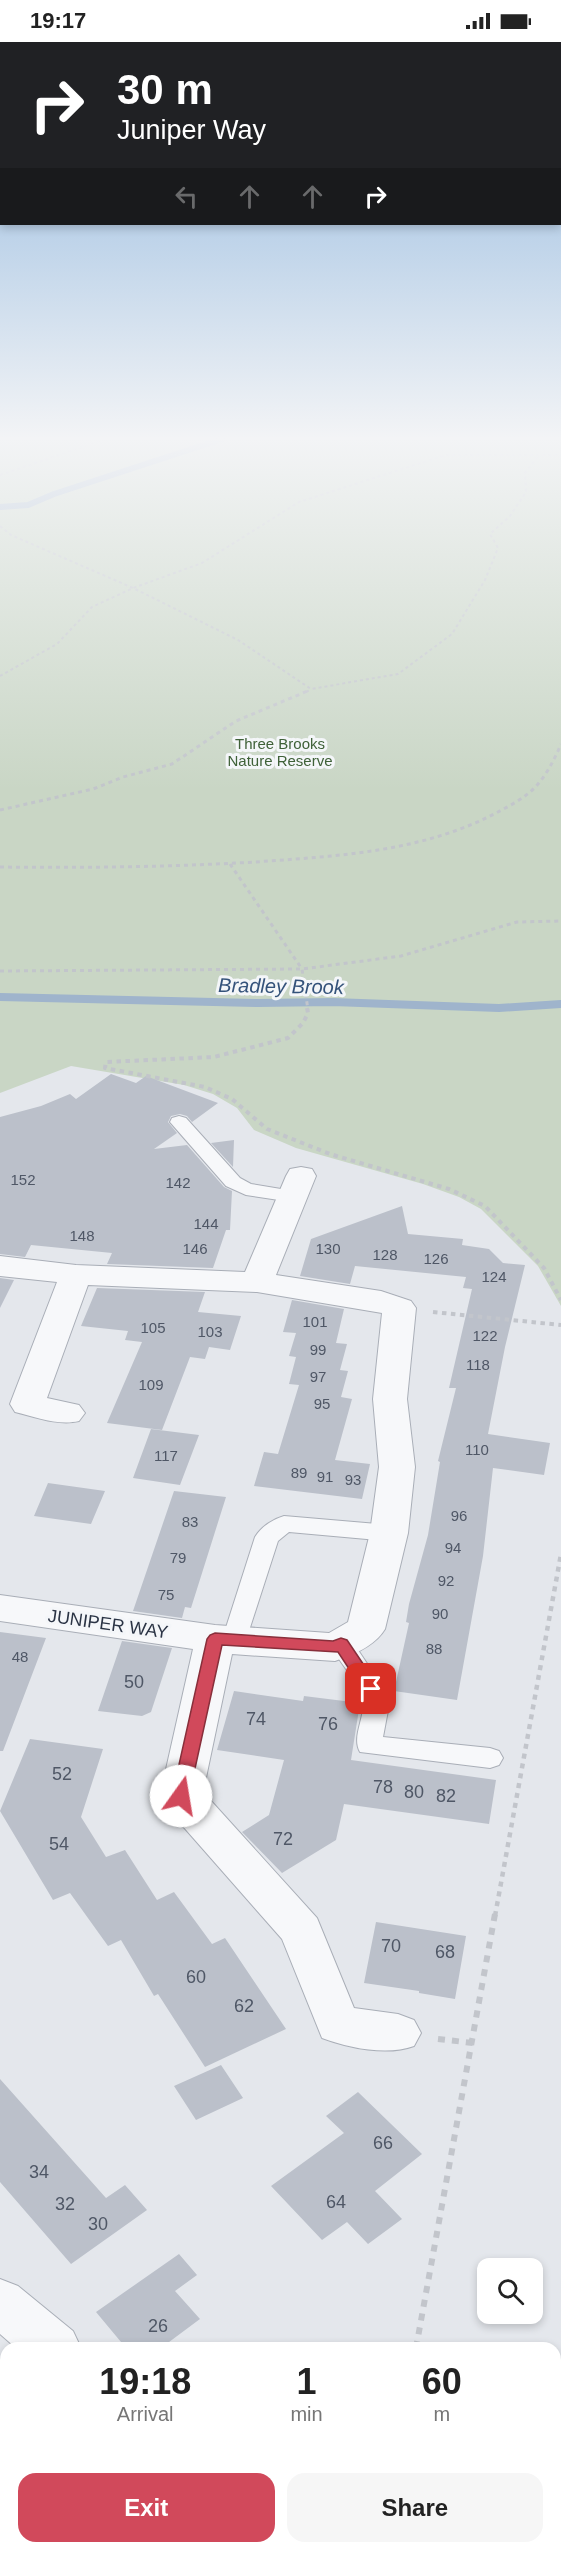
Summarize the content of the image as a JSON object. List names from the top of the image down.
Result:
{
  "streets": {
    "street": ["JUNIPER WAY"]
  },
  "water": ["Bradley Brook"],
  "parks": ["Three Brooks Nature Reserve"],
  "house_numbers": [
    "152",
    "142",
    "144",
    "148",
    "146",
    "130",
    "128",
    "126",
    "124",
    "101",
    "105",
    "103",
    "122",
    "99",
    "118",
    "97",
    "109",
    "95",
    "110",
    "117",
    "89",
    "91",
    "93",
    "96",
    "83",
    "94",
    "79",
    "92",
    "75",
    "90",
    "88",
    "48",
    "50",
    "74",
    "76",
    "52",
    "78",
    "80",
    "82",
    "72",
    "54",
    "70",
    "68",
    "60",
    "62",
    "66",
    "34",
    "64",
    "32",
    "30",
    "26"
  ],
  "page": {
    "status": "19:17",
    "turn": ["30 m", "Juniper Way"],
    "eta": [
      "19:18",
      "Arrival",
      "1",
      "min",
      "60",
      "m"
    ],
    "buttons": ["Exit", "Share"]
  }
}
